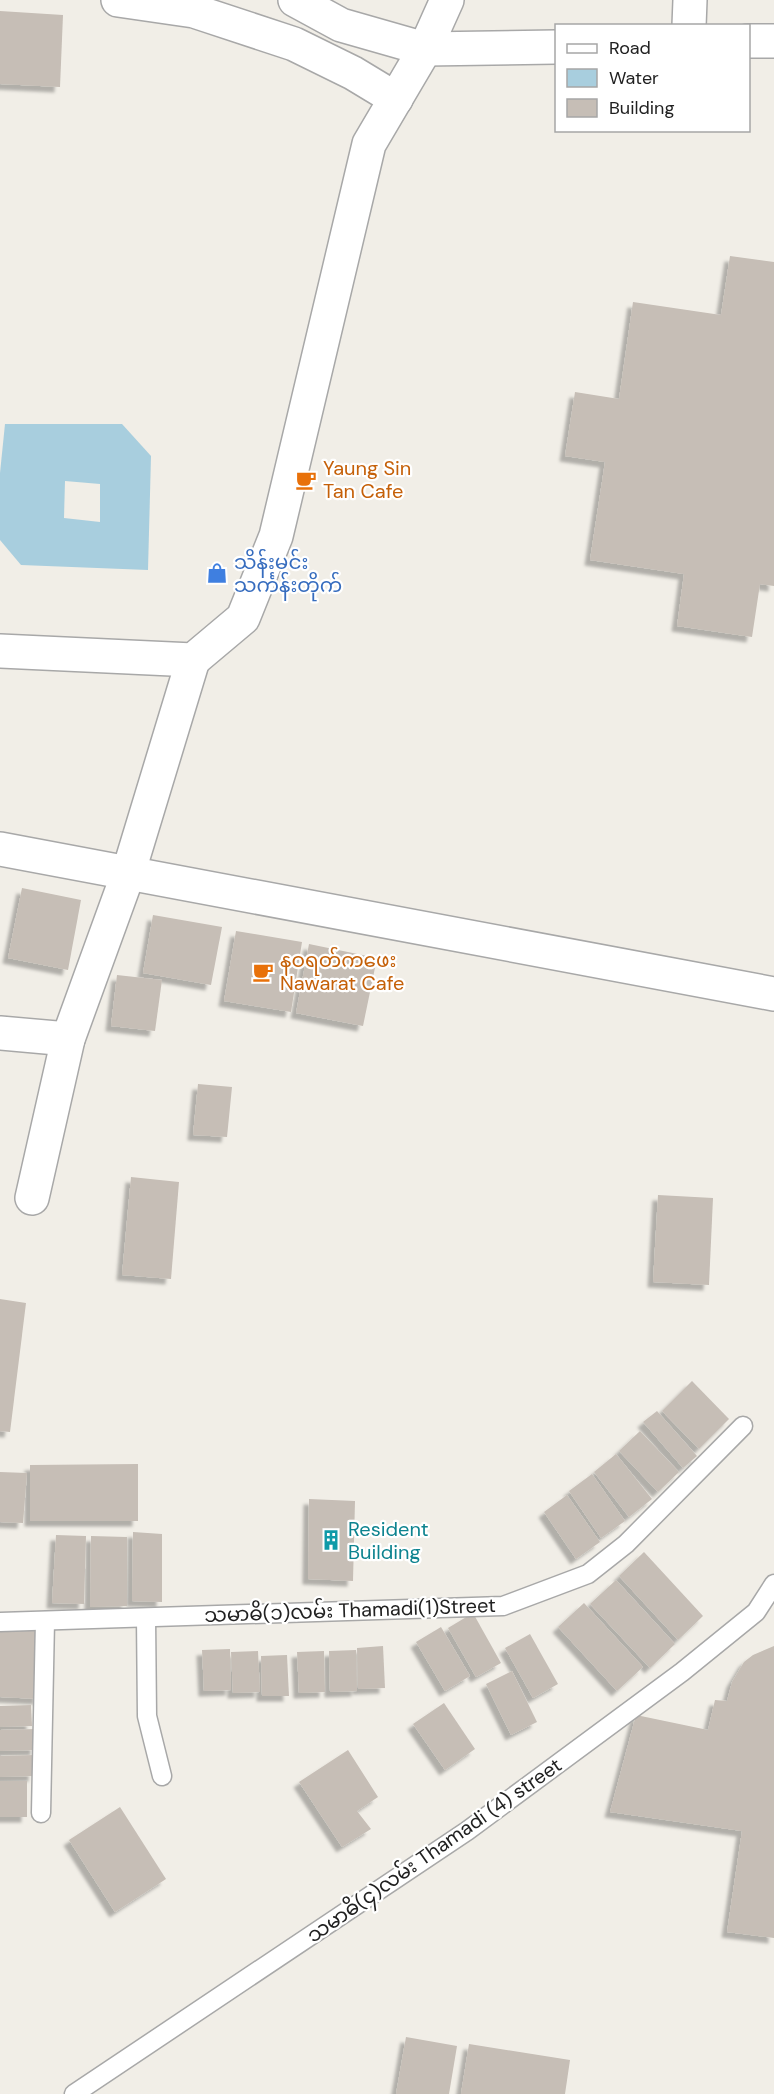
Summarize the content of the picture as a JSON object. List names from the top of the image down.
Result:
{
  "streets": {
    "lane": ["သမာဓိ(၁)လမ်း Thamadi(1)Street", "သမာဓိ(၄)လမ်း Thamadi (4) street"]
  },
  "places": {
    "cafe": ["Yaung Sin Tan Cafe", "နဝရတ်ကဖေး Nawarat Cafe"],
    "shop": ["သိန်းမင်း သင်္ကန်းတိုက်"],
    "building": ["Resident Building"]
  },
  "legend": ["Road", "Water", "Building"]
}
